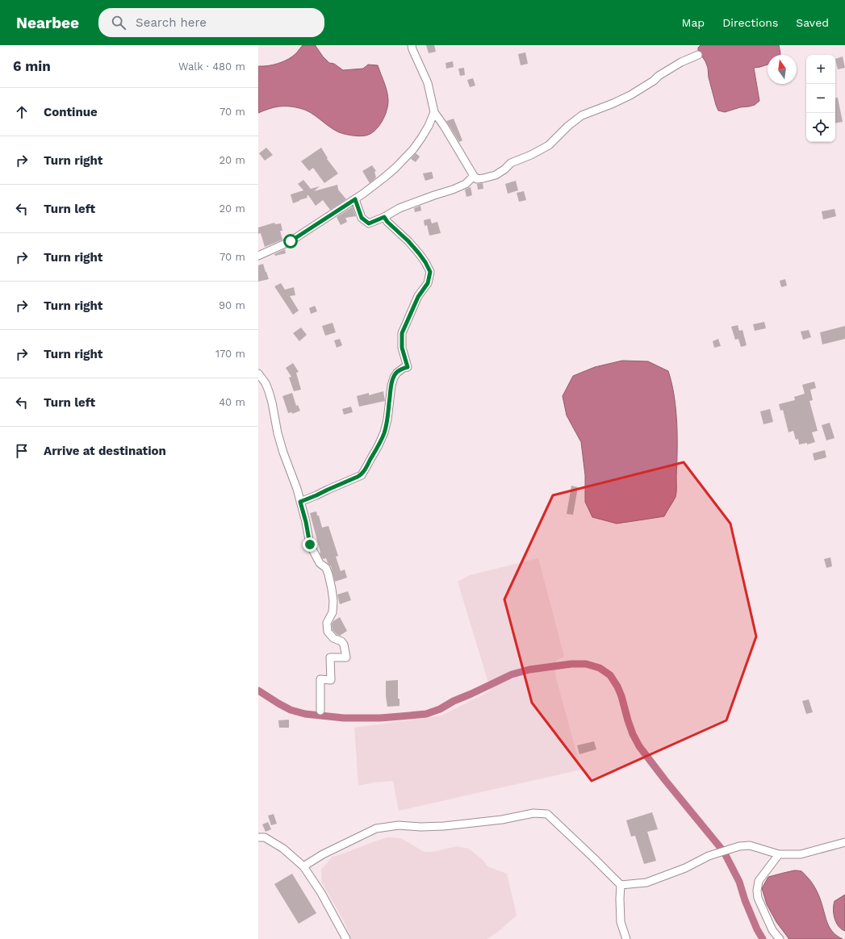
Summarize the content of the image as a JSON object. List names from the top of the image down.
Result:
{
  "north": "top",
  "page": {
    "header": "Nearbee",
    "search": "Search here",
    "nav": ["Map", "Directions", "Saved"],
    "heading": ["6 min", "Walk · 480 m"],
    "map_buttons": ["+", "−"],
    "list": [
      ["Continue", "70 m"],
      ["Turn right", "20 m"],
      ["Turn left", "20 m"],
      ["Turn right", "70 m"],
      ["Turn right", "90 m"],
      ["Turn right", "170 m"],
      ["Turn left", "40 m"],
      "Arrive at destination"
    ]
  }
}
